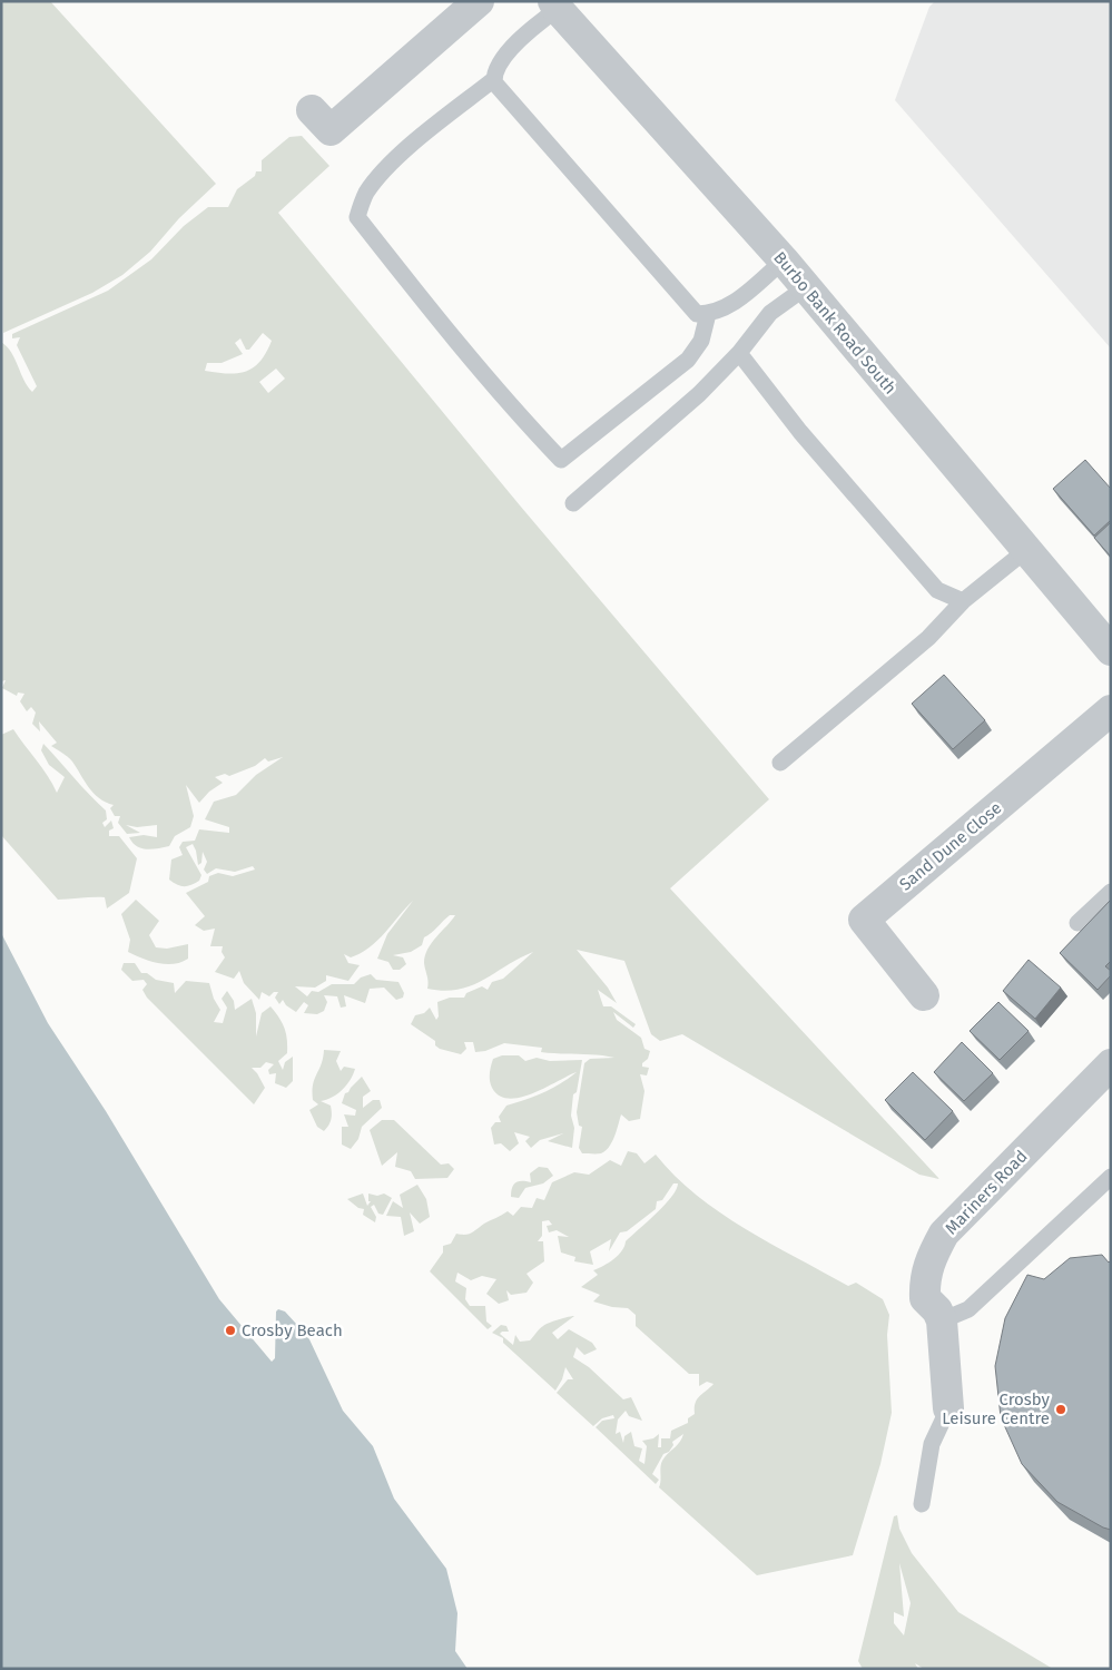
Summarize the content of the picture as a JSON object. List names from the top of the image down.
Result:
{
  "streets": {
    "street": ["Burbo Bank Road South", "Sand Dune Close", "Mariners Road"]
  },
  "places": ["Crosby Beach", "Crosby Leisure Centre"]
}
